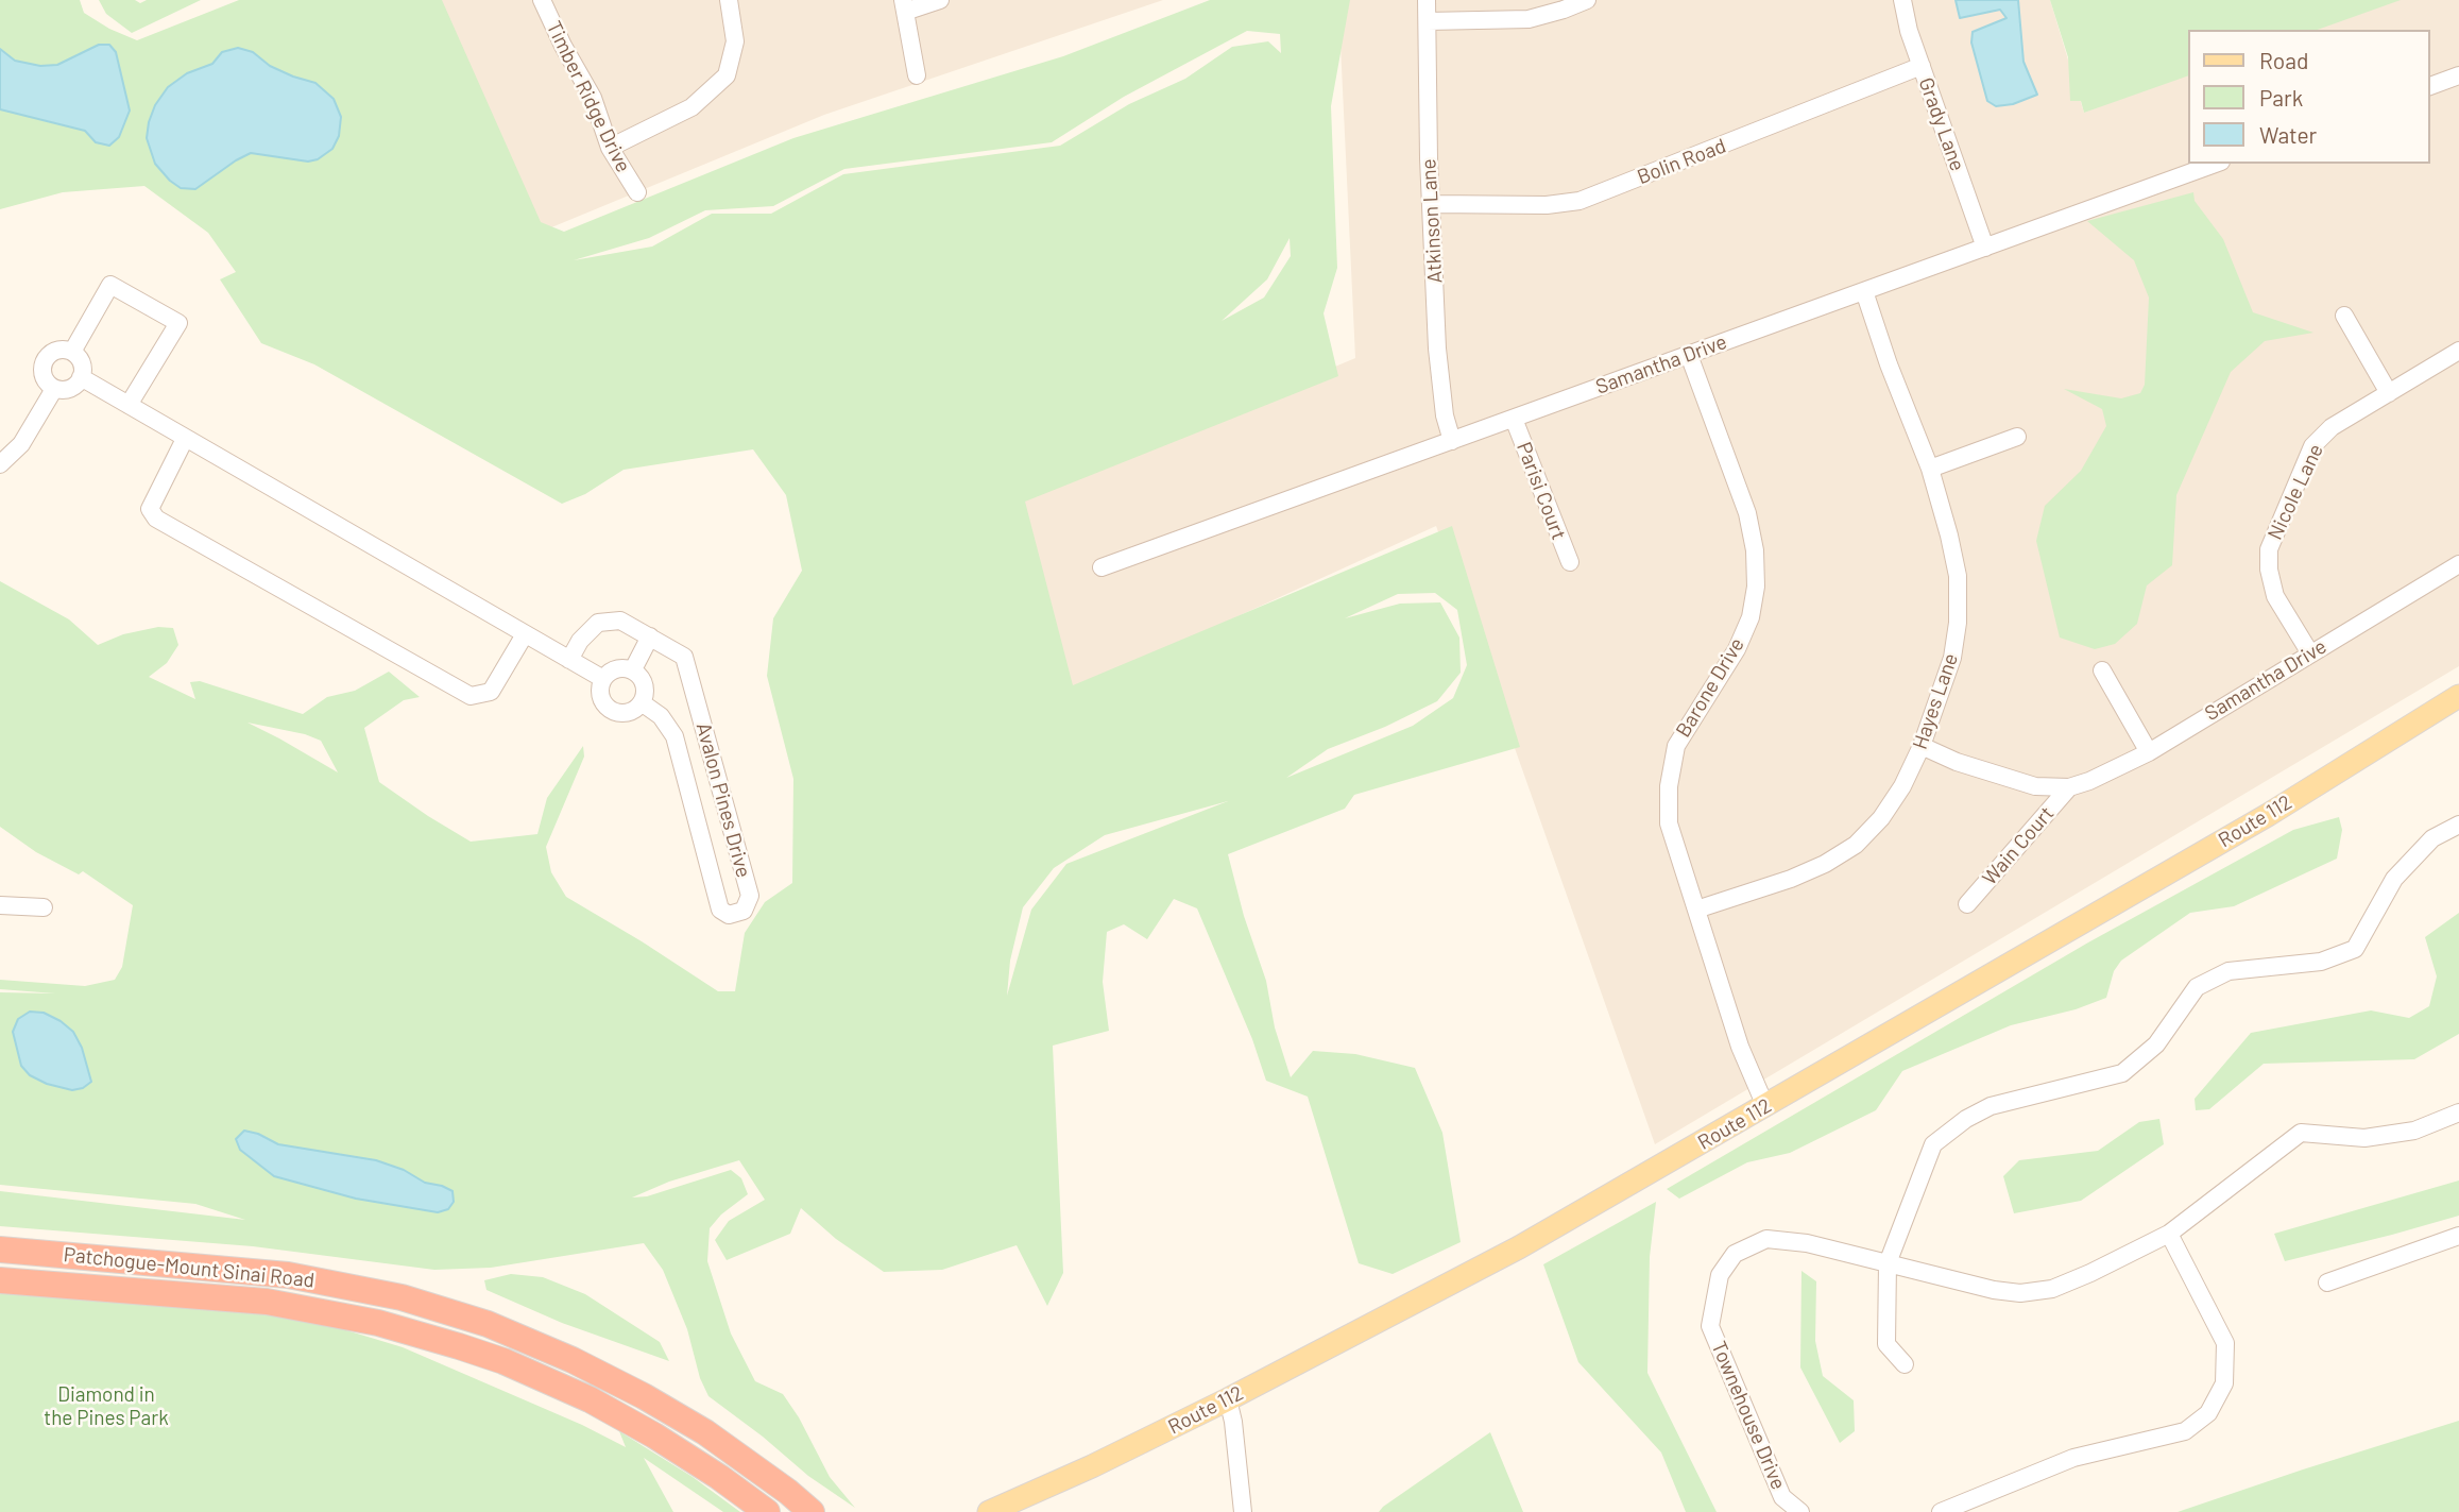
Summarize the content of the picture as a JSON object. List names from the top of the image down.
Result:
{
  "streets": {
    "highway": ["Patchogue-Mount Sinai Road"],
    "main road": ["Route 112"],
    "street": [
      "Timber Ridge Drive",
      "Grady Lane",
      "Bolin Road",
      "Atkinson Lane",
      "Samantha Drive",
      "Parisi Court",
      "Nicole Lane",
      "Barone Drive",
      "Hayes Lane",
      "Avalon Pines Drive",
      "Wain Court",
      "Townehouse Drive"
    ]
  },
  "crossings": [
    ["Grady Lane", "Bolin Road"],
    ["Grady Lane", "Samantha Drive"],
    ["Bolin Road", "Atkinson Lane"],
    ["Atkinson Lane", "Samantha Drive"],
    ["Samantha Drive", "Parisi Court"],
    ["Samantha Drive", "Nicole Lane"],
    ["Samantha Drive", "Barone Drive"],
    ["Samantha Drive", "Hayes Lane"],
    ["Samantha Drive", "Wain Court"],
    ["Barone Drive", "Hayes Lane"],
    ["Barone Drive", "Route 112"]
  ],
  "parks": ["Diamond in the Pines Park"],
  "legend": ["Road", "Park", "Water"]
}
